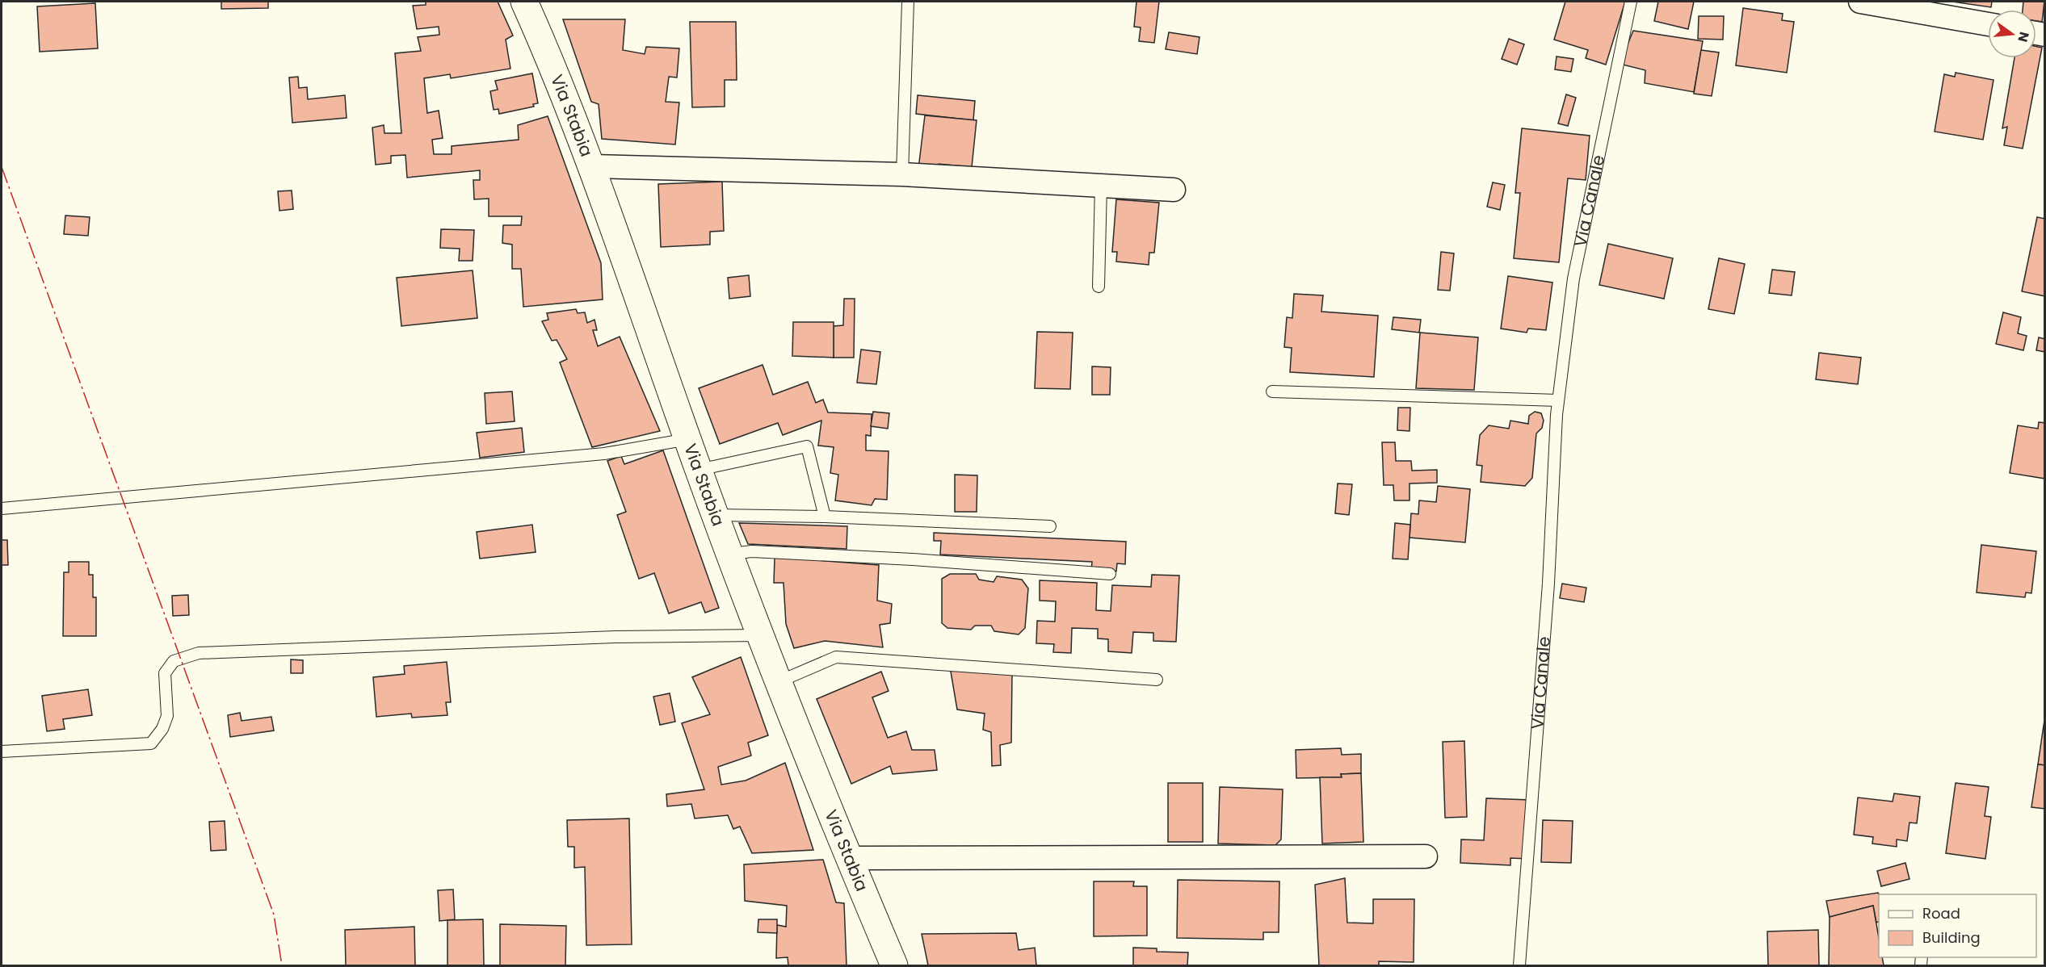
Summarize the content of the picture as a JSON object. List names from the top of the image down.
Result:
{
  "streets": {
    "main road": ["Via Stabia"],
    "lane": ["Via Canale"]
  },
  "legend": ["Road", "Building"],
  "north": "right"
}
